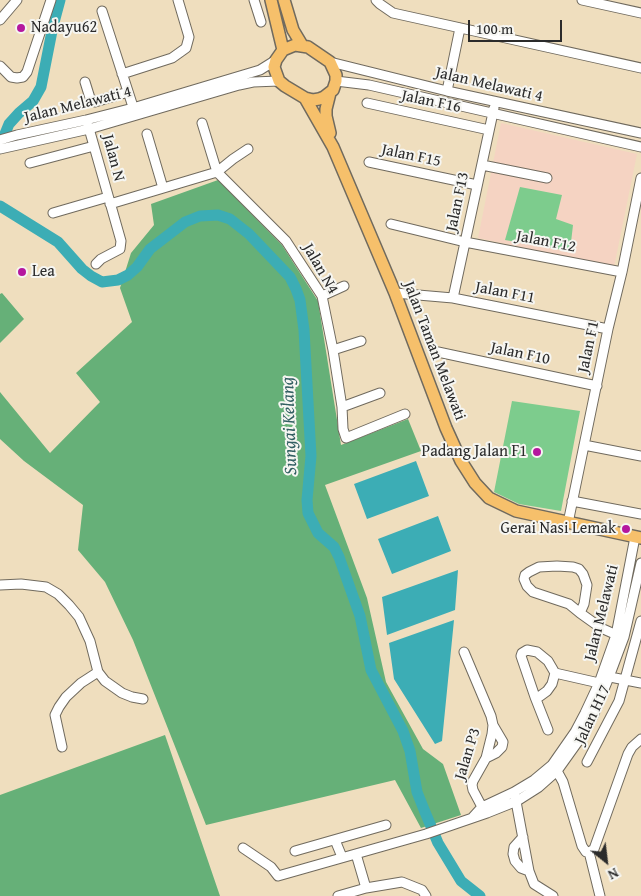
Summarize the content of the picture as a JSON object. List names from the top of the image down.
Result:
{
  "streets": {
    "main road": ["Jalan Taman Melawati"],
    "street": [
      "Jalan Melawati 4",
      "Jalan F16",
      "Jalan F15",
      "Jalan N",
      "Jalan F13",
      "Jalan F12",
      "Jalan N4",
      "Jalan F11",
      "Jalan F1",
      "Jalan F10",
      "Jalan Melawati",
      "Jalan H17",
      "Jalan P3"
    ]
  },
  "crossings": [
    ["Jalan Melawati 4", "Jalan N"],
    ["Jalan Melawati 4", "Jalan F13"],
    ["Jalan Melawati 4", "Jalan Taman Melawati"],
    ["Jalan F16", "Jalan F13"],
    ["Jalan F15", "Jalan F13"],
    ["Jalan F13", "Jalan F12"],
    ["Jalan F13", "Jalan F11"],
    ["Jalan F12", "Jalan F1"],
    ["Jalan F11", "Jalan F1"],
    ["Jalan F11", "Jalan Taman Melawati"],
    ["Jalan F1", "Jalan Taman Melawati"],
    ["Jalan F1", "Jalan F10"],
    ["Jalan Taman Melawati", "Jalan Melawati"],
    ["Jalan Melawati", "Jalan P3"]
  ],
  "water": ["Sungai Kelang"],
  "places": [
    "Nadayu62",
    "Lea",
    "Padang Jalan F1",
    "Gerai Nasi Lemak"
  ],
  "scale_bar": "100 m",
  "north": "bottom right"
}
